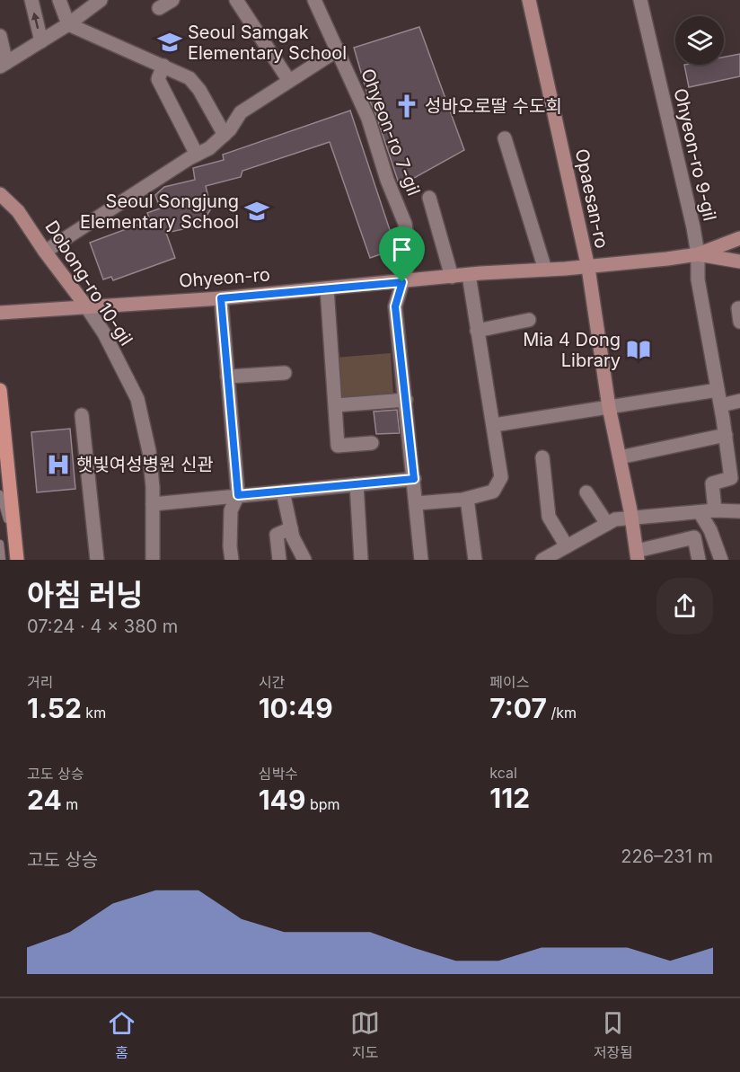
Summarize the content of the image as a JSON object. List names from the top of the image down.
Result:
{
  "streets": {
    "street": [
      "Ohyeon-ro 7-gil",
      "Ohyeon-ro 9-gil",
      "Opaesan-ro",
      "Ohyeon-ro",
      "Dobong-ro 10-gil"
    ]
  },
  "crossings": [
    ["Ohyeon-ro 7-gil", "Ohyeon-ro"],
    ["Ohyeon-ro 9-gil", "Ohyeon-ro"],
    ["Opaesan-ro", "Ohyeon-ro"],
    ["Ohyeon-ro", "Dobong-ro 10-gil"]
  ],
  "places": {
    "school or university": ["Seoul Samgak Elementary School", "Seoul Songjung Elementary School"],
    "church": ["성바오로딸 수도회"],
    "library": ["Mia 4 Dong Library"],
    "hospital": ["햇빛여성병원 신관"]
  },
  "page": {
    "heading": ["아침 러닝", "07:24 · 4 × 380 m"],
    "stats": [
      ["거리", "1.52 km"],
      ["시간", "10:49"],
      ["페이스", "7:07 /km"],
      ["고도 상승", "24 m"],
      ["심박수", "149 bpm"],
      ["kcal", "112"]
    ],
    "chart": ["고도 상승", "226–231 m"],
    "tabs": ["홈", "지도", "저장됨"]
  }
}
